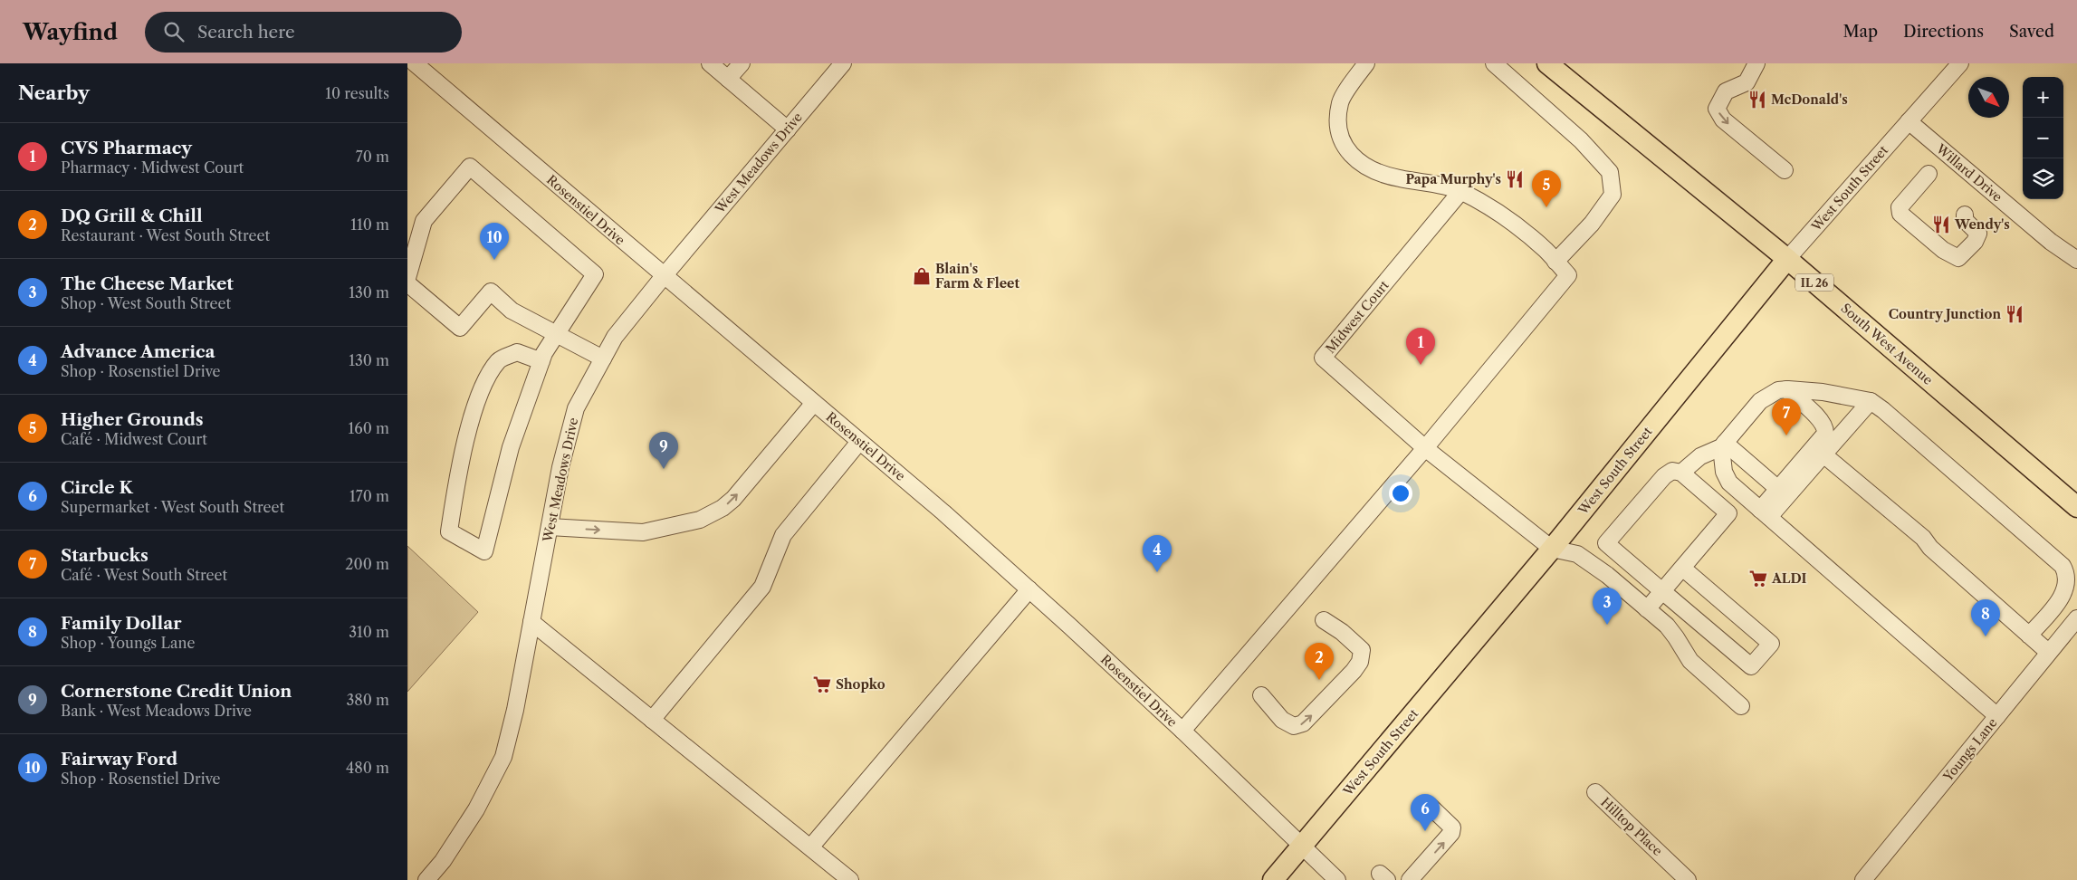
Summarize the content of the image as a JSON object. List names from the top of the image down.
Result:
{
  "streets": {
    "main road": ["West South Street", "IL 26", "South West Avenue"],
    "street": [
      "West Meadows Drive",
      "Willard Drive",
      "Rosenstiel Drive",
      "Midwest Court",
      "Youngs Lane",
      "Hilltop Place"
    ]
  },
  "crossings": [
    ["West Meadows Drive", "Rosenstiel Drive"],
    ["Willard Drive", "West South Street"],
    ["West South Street", "Rosenstiel Drive"],
    ["West South Street", "Midwest Court"],
    ["West South Street", "South West Avenue"]
  ],
  "places": {
    "restaurant": [
      "McDonald's",
      "Papa Murphy's",
      "Wendy's",
      "Country Junction"
    ],
    "shop": ["Blain's Farm & Fleet"],
    "supermarket": ["ALDI", "Shopko"]
  },
  "north": "bottom right",
  "page": {
    "header": "Wayfind",
    "search": "Search here",
    "nav": ["Map", "Directions", "Saved"],
    "heading": ["Nearby", "10 results"],
    "map_buttons": ["+", "−"],
    "list": [
      {
        "mark": "1",
        "name": "CVS Pharmacy",
        "note": "Pharmacy · Midwest Court",
        "value": "70 m"
      },
      {
        "mark": "2",
        "name": "DQ Grill & Chill",
        "note": "Restaurant · West South Street",
        "value": "110 m"
      },
      {
        "mark": "3",
        "name": "The Cheese Market",
        "note": "Shop · West South Street",
        "value": "130 m"
      },
      {
        "mark": "4",
        "name": "Advance America",
        "note": "Shop · Rosenstiel Drive",
        "value": "130 m"
      },
      {
        "mark": "5",
        "name": "Higher Grounds",
        "note": "Café · Midwest Court",
        "value": "160 m"
      },
      {
        "mark": "6",
        "name": "Circle K",
        "note": "Supermarket · West South Street",
        "value": "170 m"
      },
      {
        "mark": "7",
        "name": "Starbucks",
        "note": "Café · West South Street",
        "value": "200 m"
      },
      {
        "mark": "8",
        "name": "Family Dollar",
        "note": "Shop · Youngs Lane",
        "value": "310 m"
      },
      {
        "mark": "9",
        "name": "Cornerstone Credit Union",
        "note": "Bank · West Meadows Drive",
        "value": "380 m"
      },
      {
        "mark": "10",
        "name": "Fairway Ford",
        "note": "Shop · Rosenstiel Drive",
        "value": "480 m"
      }
    ],
    "pins": [
      "5",
      "10",
      "1",
      "7",
      "9",
      "4",
      "3",
      "8",
      "2",
      "6"
    ]
  }
}
